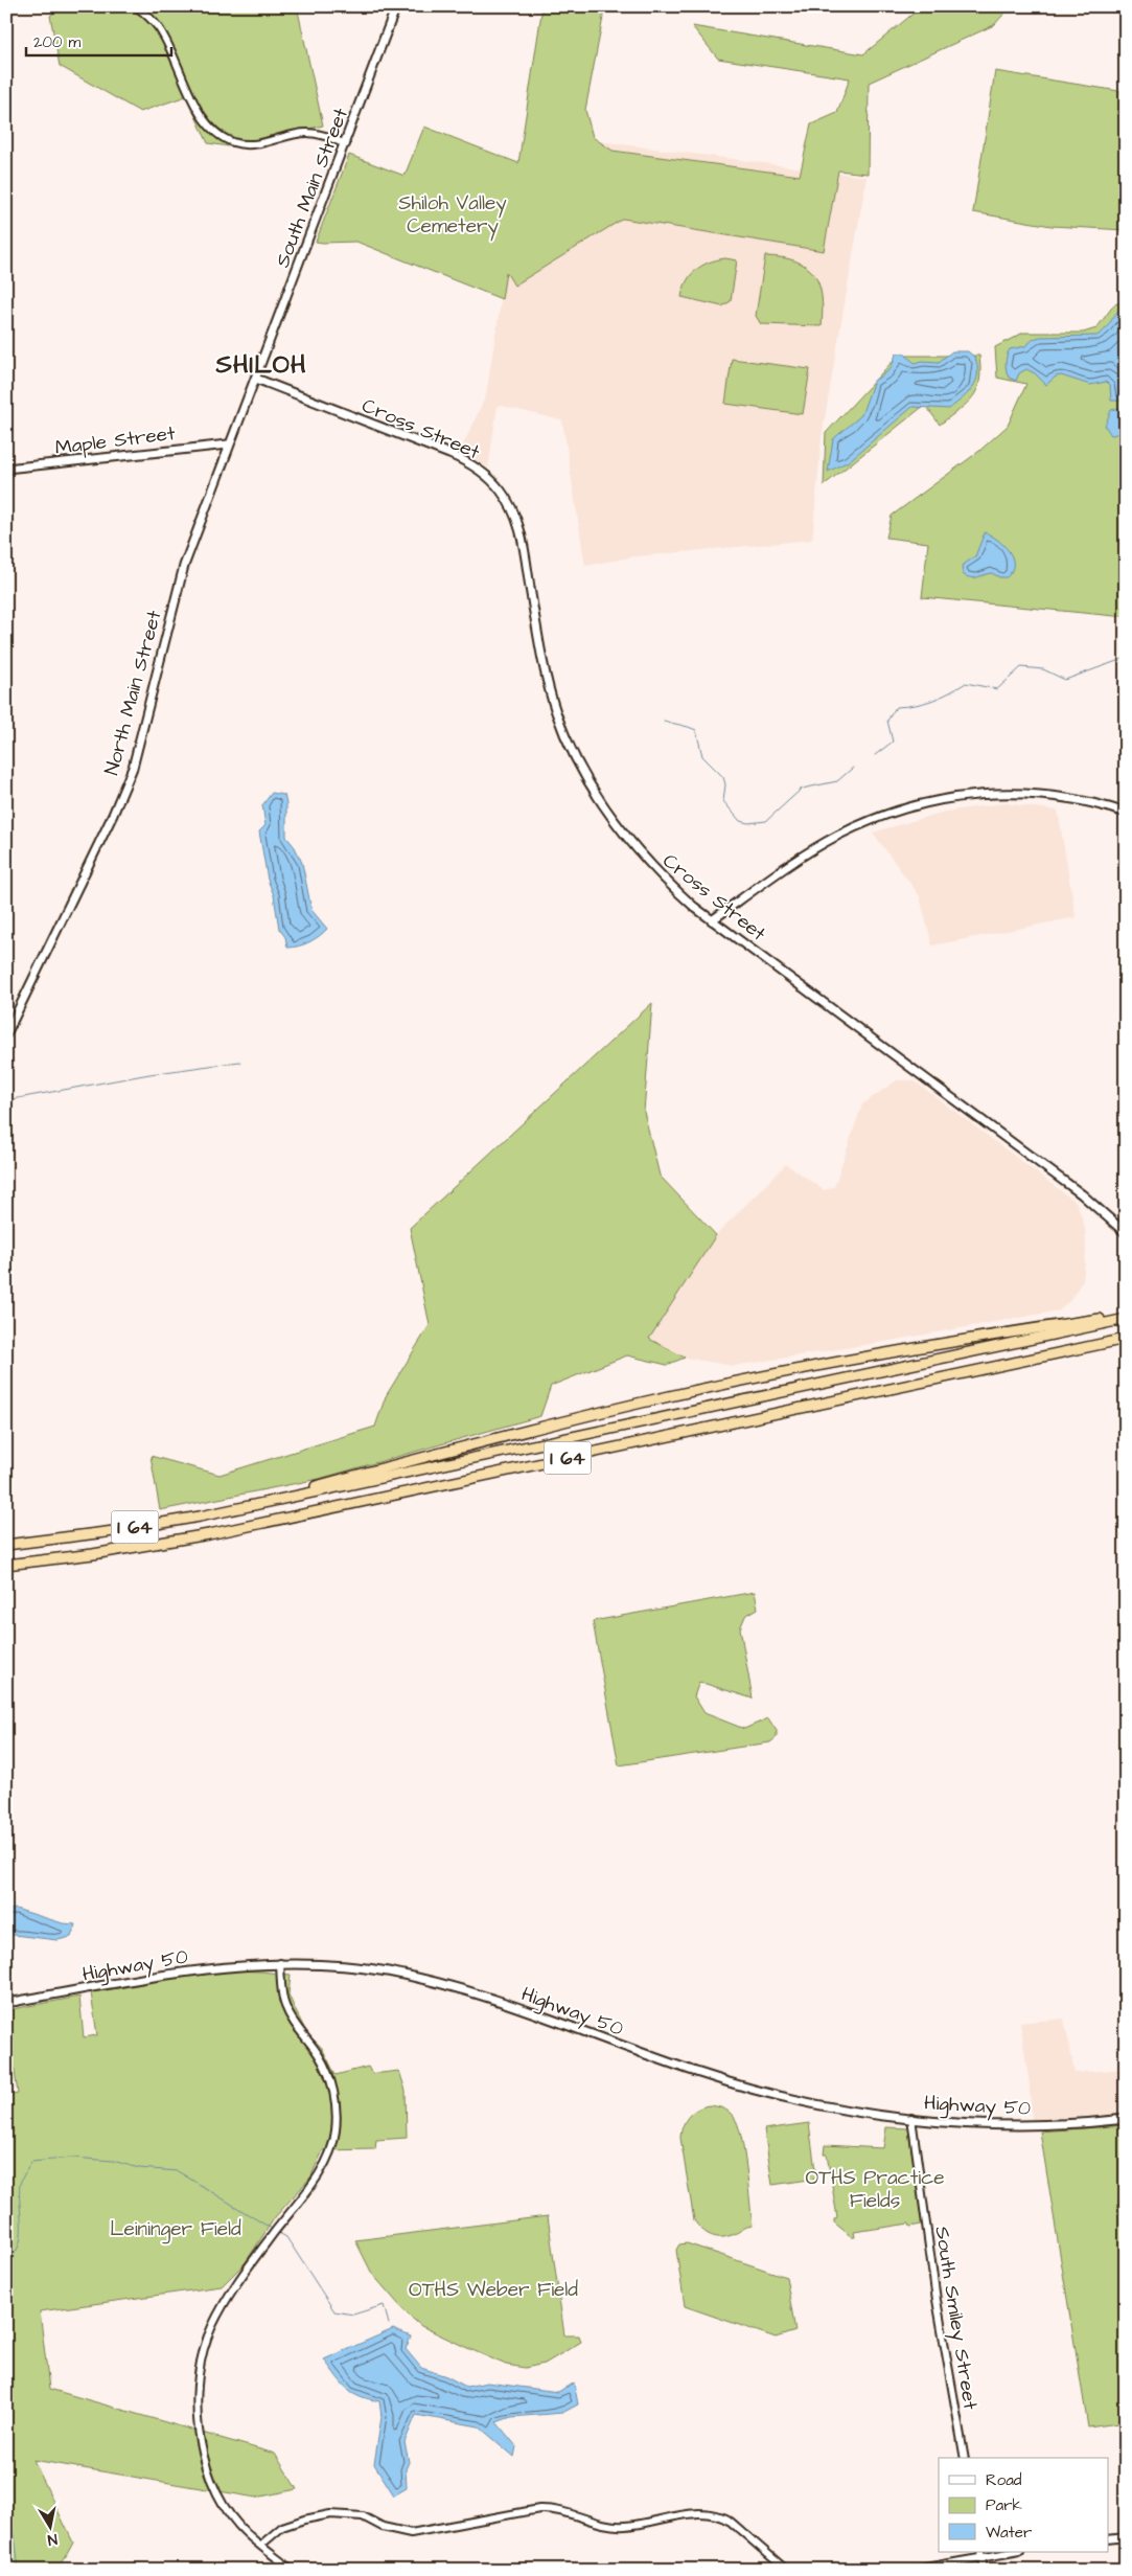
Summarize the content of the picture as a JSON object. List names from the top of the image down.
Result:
{
  "streets": {
    "highway": ["I 64"],
    "main road": [
      "South Main Street",
      "Cross Street",
      "Maple Street",
      "North Main Street",
      "Highway 50"
    ],
    "street": ["South Smiley Street"]
  },
  "crossings": [
    ["South Main Street", "Cross Street"],
    ["South Main Street", "North Main Street"],
    ["Cross Street", "North Main Street"],
    ["Maple Street", "North Main Street"],
    ["Highway 50", "South Smiley Street"]
  ],
  "districts": ["SHILOH"],
  "parks": [
    "Shiloh Valley Cemetery",
    "OTHS Practice Fields",
    "Leininger Field",
    "OTHS Weber Field"
  ],
  "legend": ["Road", "Park", "Water"],
  "scale_bar": "200 m",
  "north": "bottom"
}
